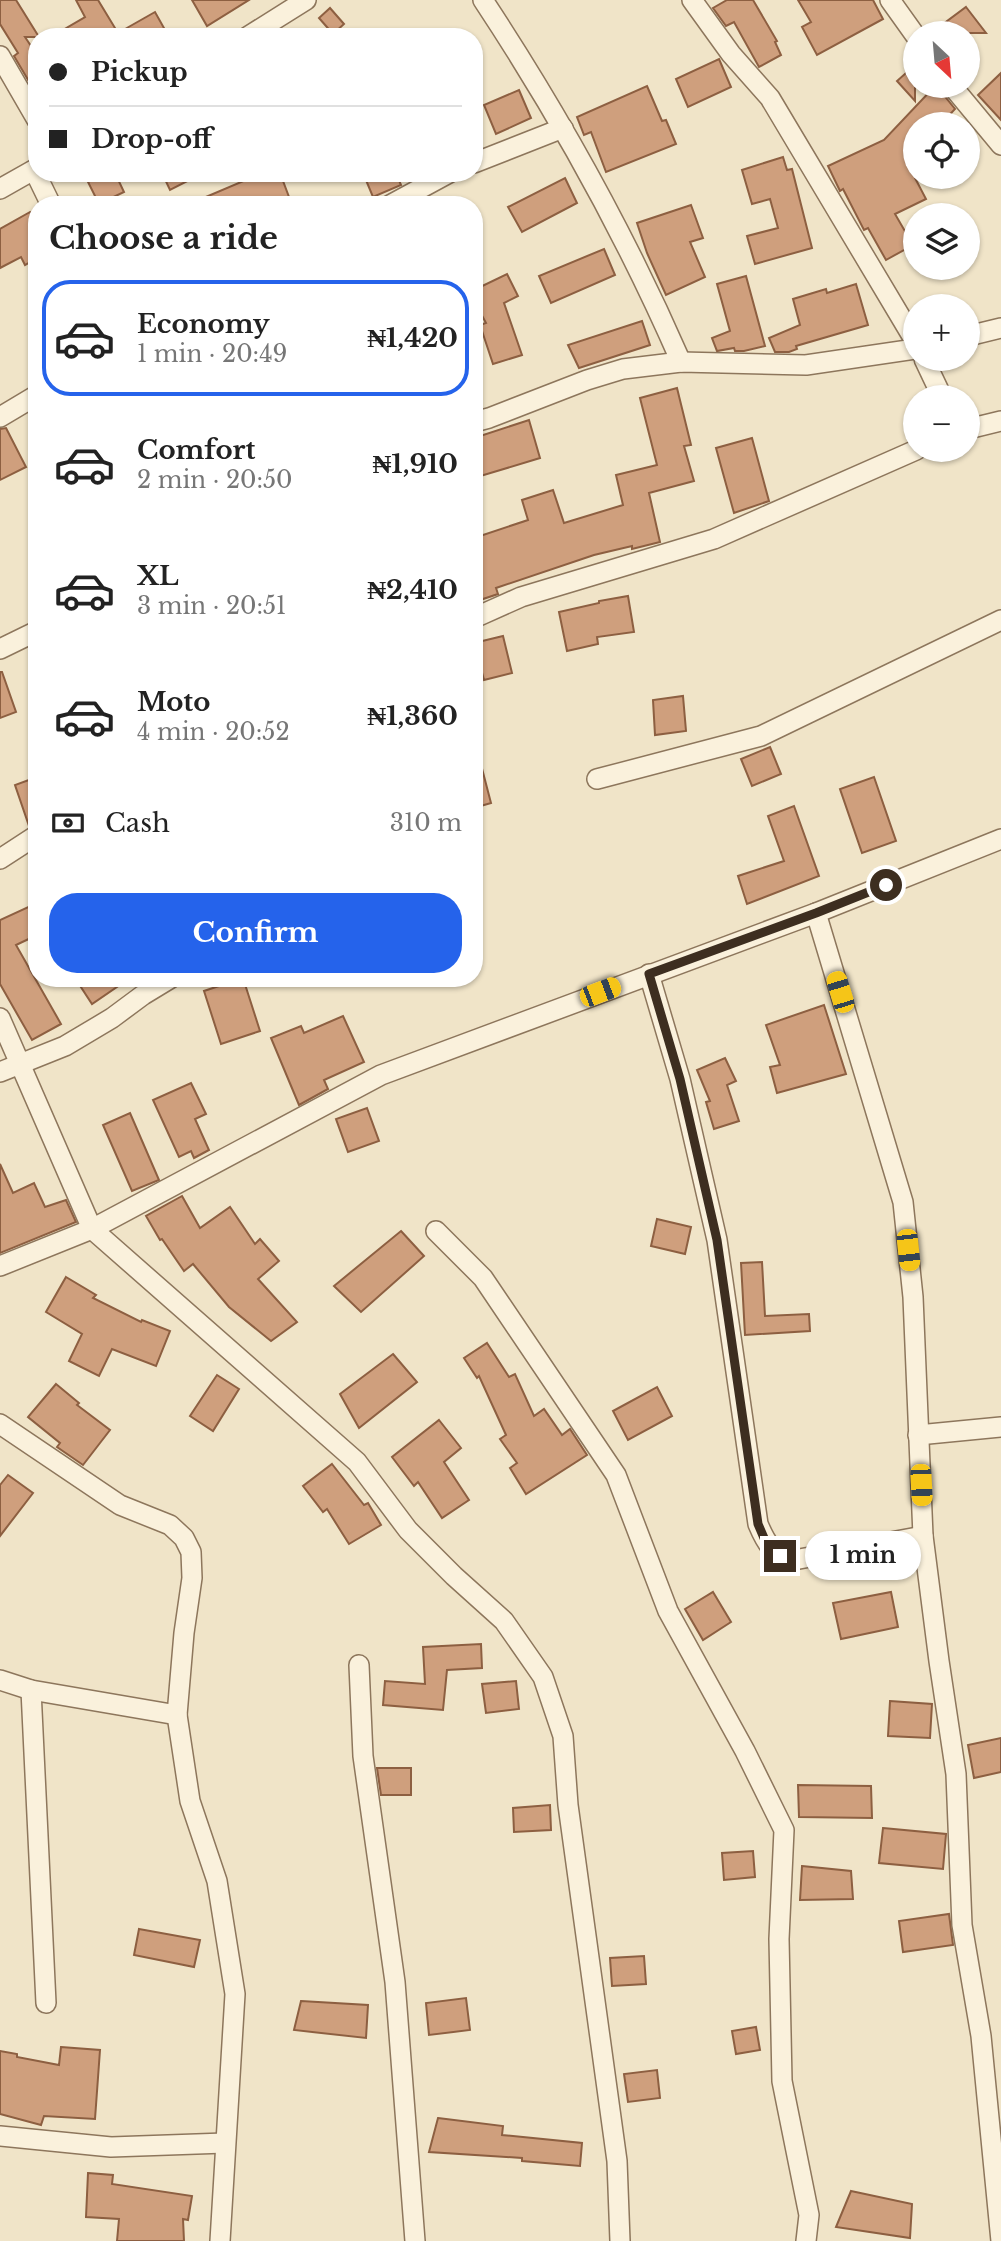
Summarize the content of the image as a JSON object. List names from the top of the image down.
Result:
{
  "north": "bottom right",
  "page": {
    "map_buttons": ["+", "−"],
    "banner": ["Pickup", "Drop-off"],
    "heading": "Choose a ride",
    "list": [
      {
        "name": "Economy",
        "note": "1 min · 20:49",
        "value": "₦1,420"
      },
      {
        "name": "Comfort",
        "note": "2 min · 20:50",
        "value": "₦1,910"
      },
      {
        "name": "XL",
        "note": "3 min · 20:51",
        "value": "₦2,410"
      },
      {
        "name": "Moto",
        "note": "4 min · 20:52",
        "value": "₦1,360"
      }
    ],
    "pay": ["Cash", "310 m"],
    "buttons": "Confirm",
    "bubble": "1 min"
  }
}
